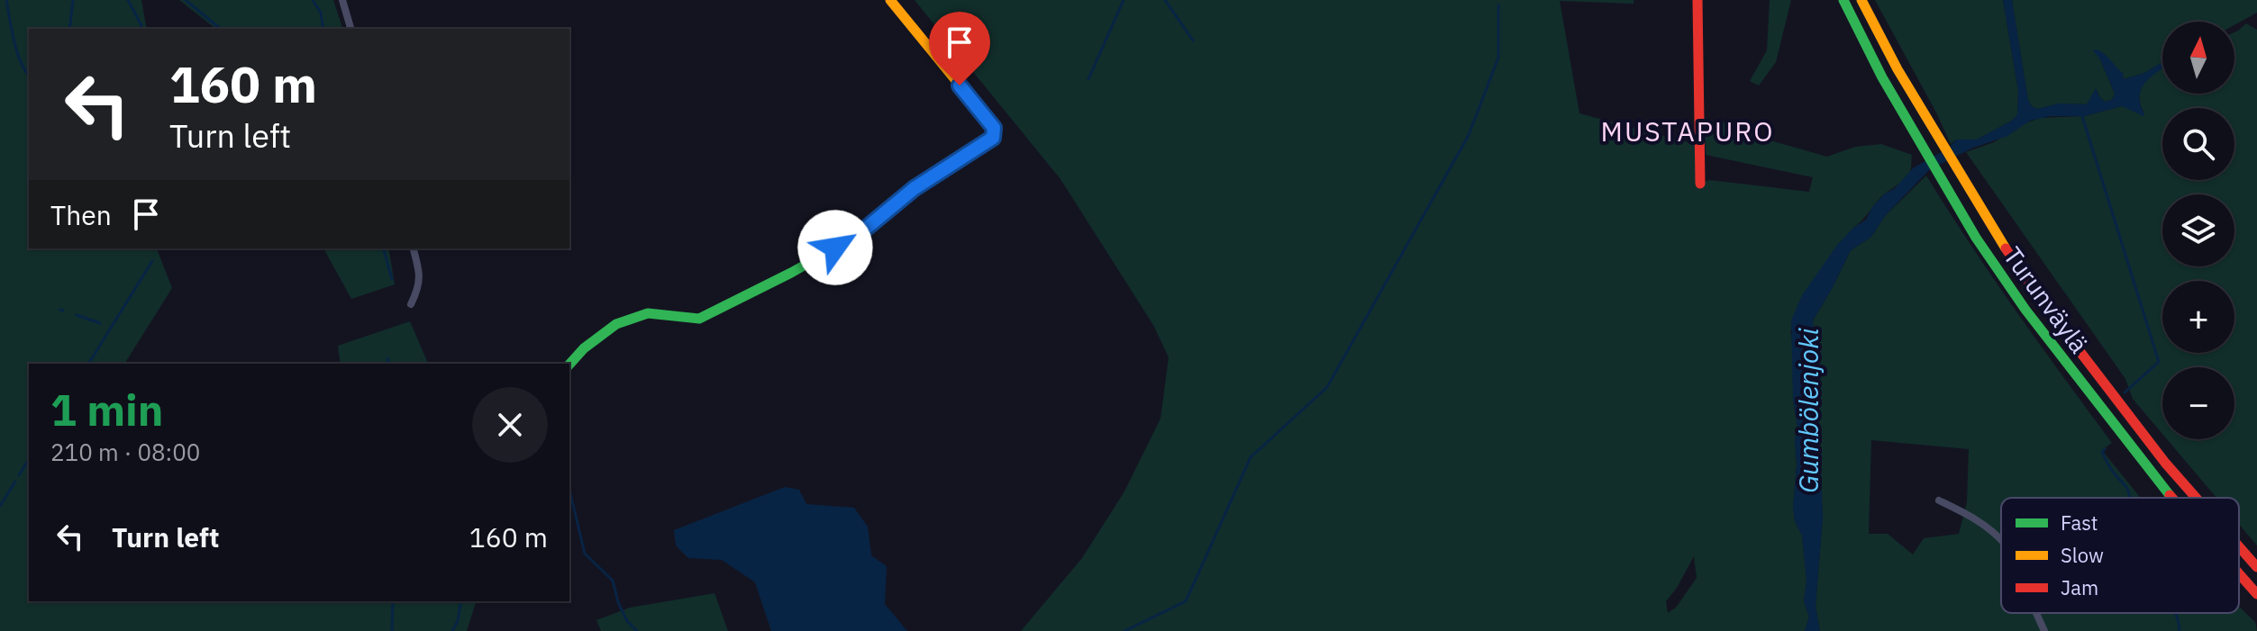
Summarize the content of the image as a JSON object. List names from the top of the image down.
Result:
{
  "streets": {
    "main road": ["Turunväylä"]
  },
  "districts": ["MUSTAPURO"],
  "water": ["Gumbölenjoki"],
  "legend": ["Fast", "Slow", "Jam"],
  "north": "top",
  "page": {
    "map_buttons": ["+", "−"],
    "turn": ["160 m", "Turn left"],
    "then": "Then",
    "heading": ["1 min", "210 m · 08:00"],
    "list": [
      {
        "name": "Turn left",
        "value": "160 m"
      }
    ]
  }
}
